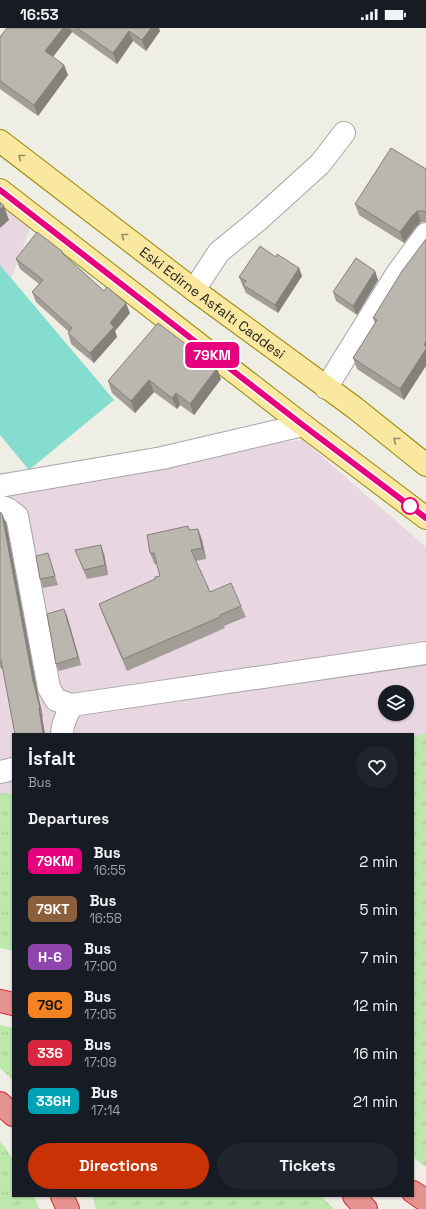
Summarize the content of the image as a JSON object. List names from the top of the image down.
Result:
{
  "streets": {
    "main road": ["Eski Edirne Asfaltı Caddesi"]
  },
  "lines": ["bus line 79KM"],
  "page": {
    "status": "16:53",
    "on_map": "79KM",
    "heading": [
      ["İsfalt", "Bus"],
      "Departures"
    ],
    "list": [
      {
        "mark": "79KM",
        "name": "Bus",
        "note": "16:55",
        "value": "2 min"
      },
      {
        "mark": "79KT",
        "name": "Bus",
        "note": "16:58",
        "value": "5 min"
      },
      {
        "mark": "H-6",
        "name": "Bus",
        "note": "17:00",
        "value": "7 min"
      },
      {
        "mark": "79C",
        "name": "Bus",
        "note": "17:05",
        "value": "12 min"
      },
      {
        "mark": "336",
        "name": "Bus",
        "note": "17:09",
        "value": "16 min"
      },
      {
        "mark": "336H",
        "name": "Bus",
        "note": "17:14",
        "value": "21 min"
      }
    ],
    "buttons": ["Directions", "Tickets"]
  }
}
